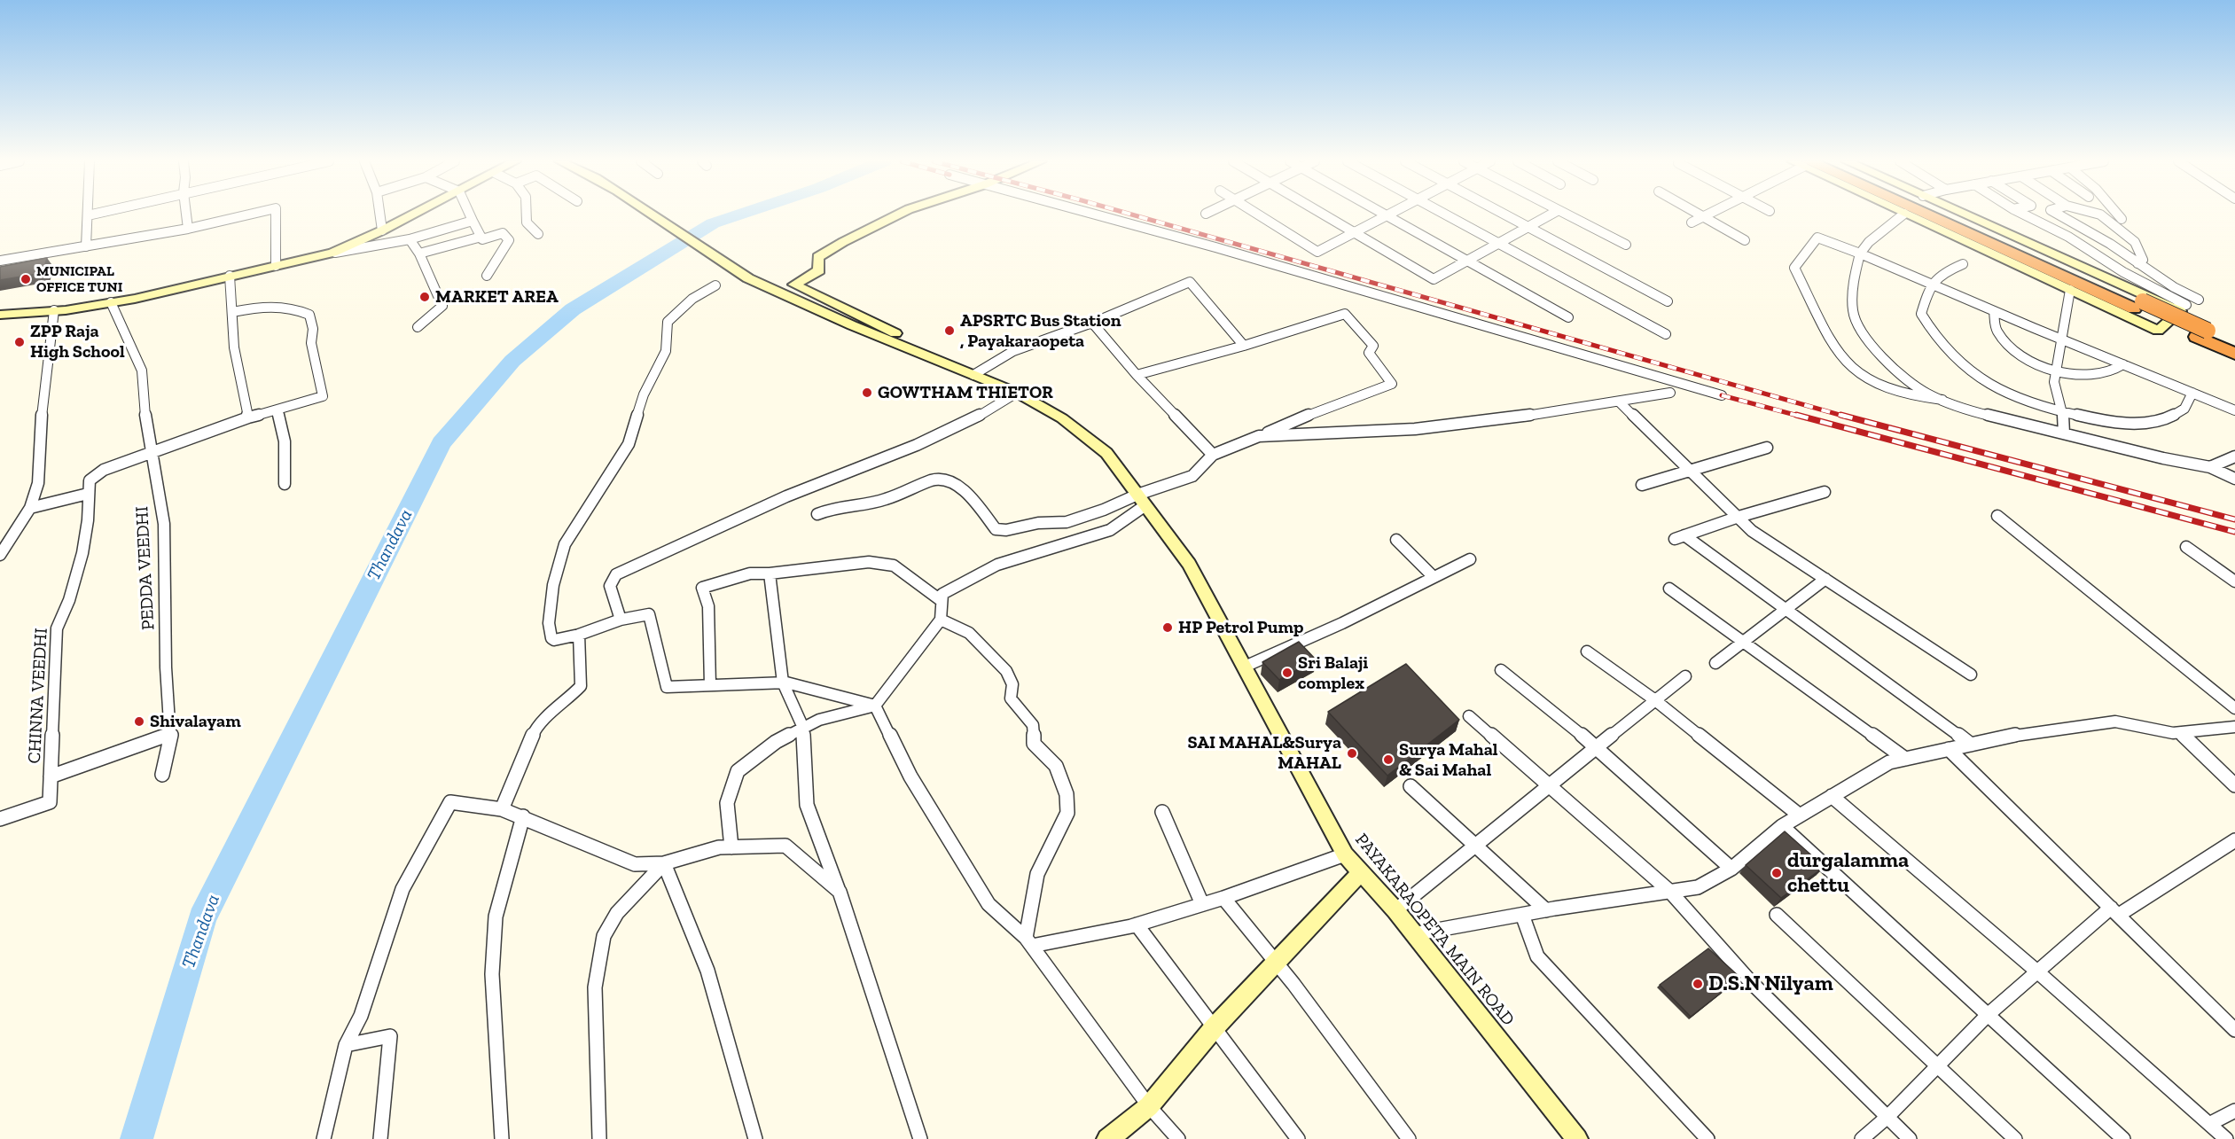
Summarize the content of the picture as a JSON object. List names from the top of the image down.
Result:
{
  "streets": {
    "street": ["PEDDA VEEDHI", "CHINNA VEEDHI", "PAYAKARAOPETA MAIN ROAD"]
  },
  "water": ["Thandava"],
  "places": [
    "MUNICIPAL OFFICE TUNI",
    "MARKET AREA",
    "APSRTC Bus Station , Payakaraopeta",
    "ZPP Raja High School",
    "GOWTHAM THIETOR",
    "HP Petrol Pump",
    "Sri Balaji complex",
    "Shivalayam",
    "SAI MAHAL&Surya MAHAL",
    "Surya Mahal & Sai Mahal",
    "durgalamma chettu",
    "D.S.N Nilyam"
  ]
}
